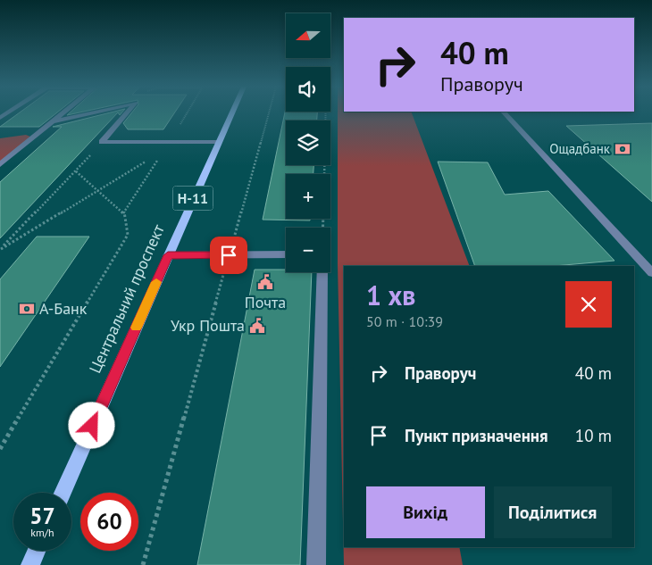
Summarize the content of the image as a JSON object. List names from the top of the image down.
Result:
{
  "streets": {
    "main road": ["Н-11", "Центральний проспект"]
  },
  "places": {
    "bank": ["Ощадбанк", "А-Банк"],
    "public building": ["Почта", "Укр Пошта"]
  },
  "north": "left",
  "page": {
    "map_buttons": ["+", "−"],
    "turn": ["40 m", "Праворуч"],
    "heading": ["1 хв", "50 m · 10:39"],
    "list": [
      {
        "name": "Праворуч",
        "value": "40 m"
      },
      {
        "name": "Пункт призначення",
        "value": "10 m"
      }
    ],
    "buttons": ["Вихід", "Поділитися"],
    "speed": "57 km/h",
    "limit": "60"
  }
}
